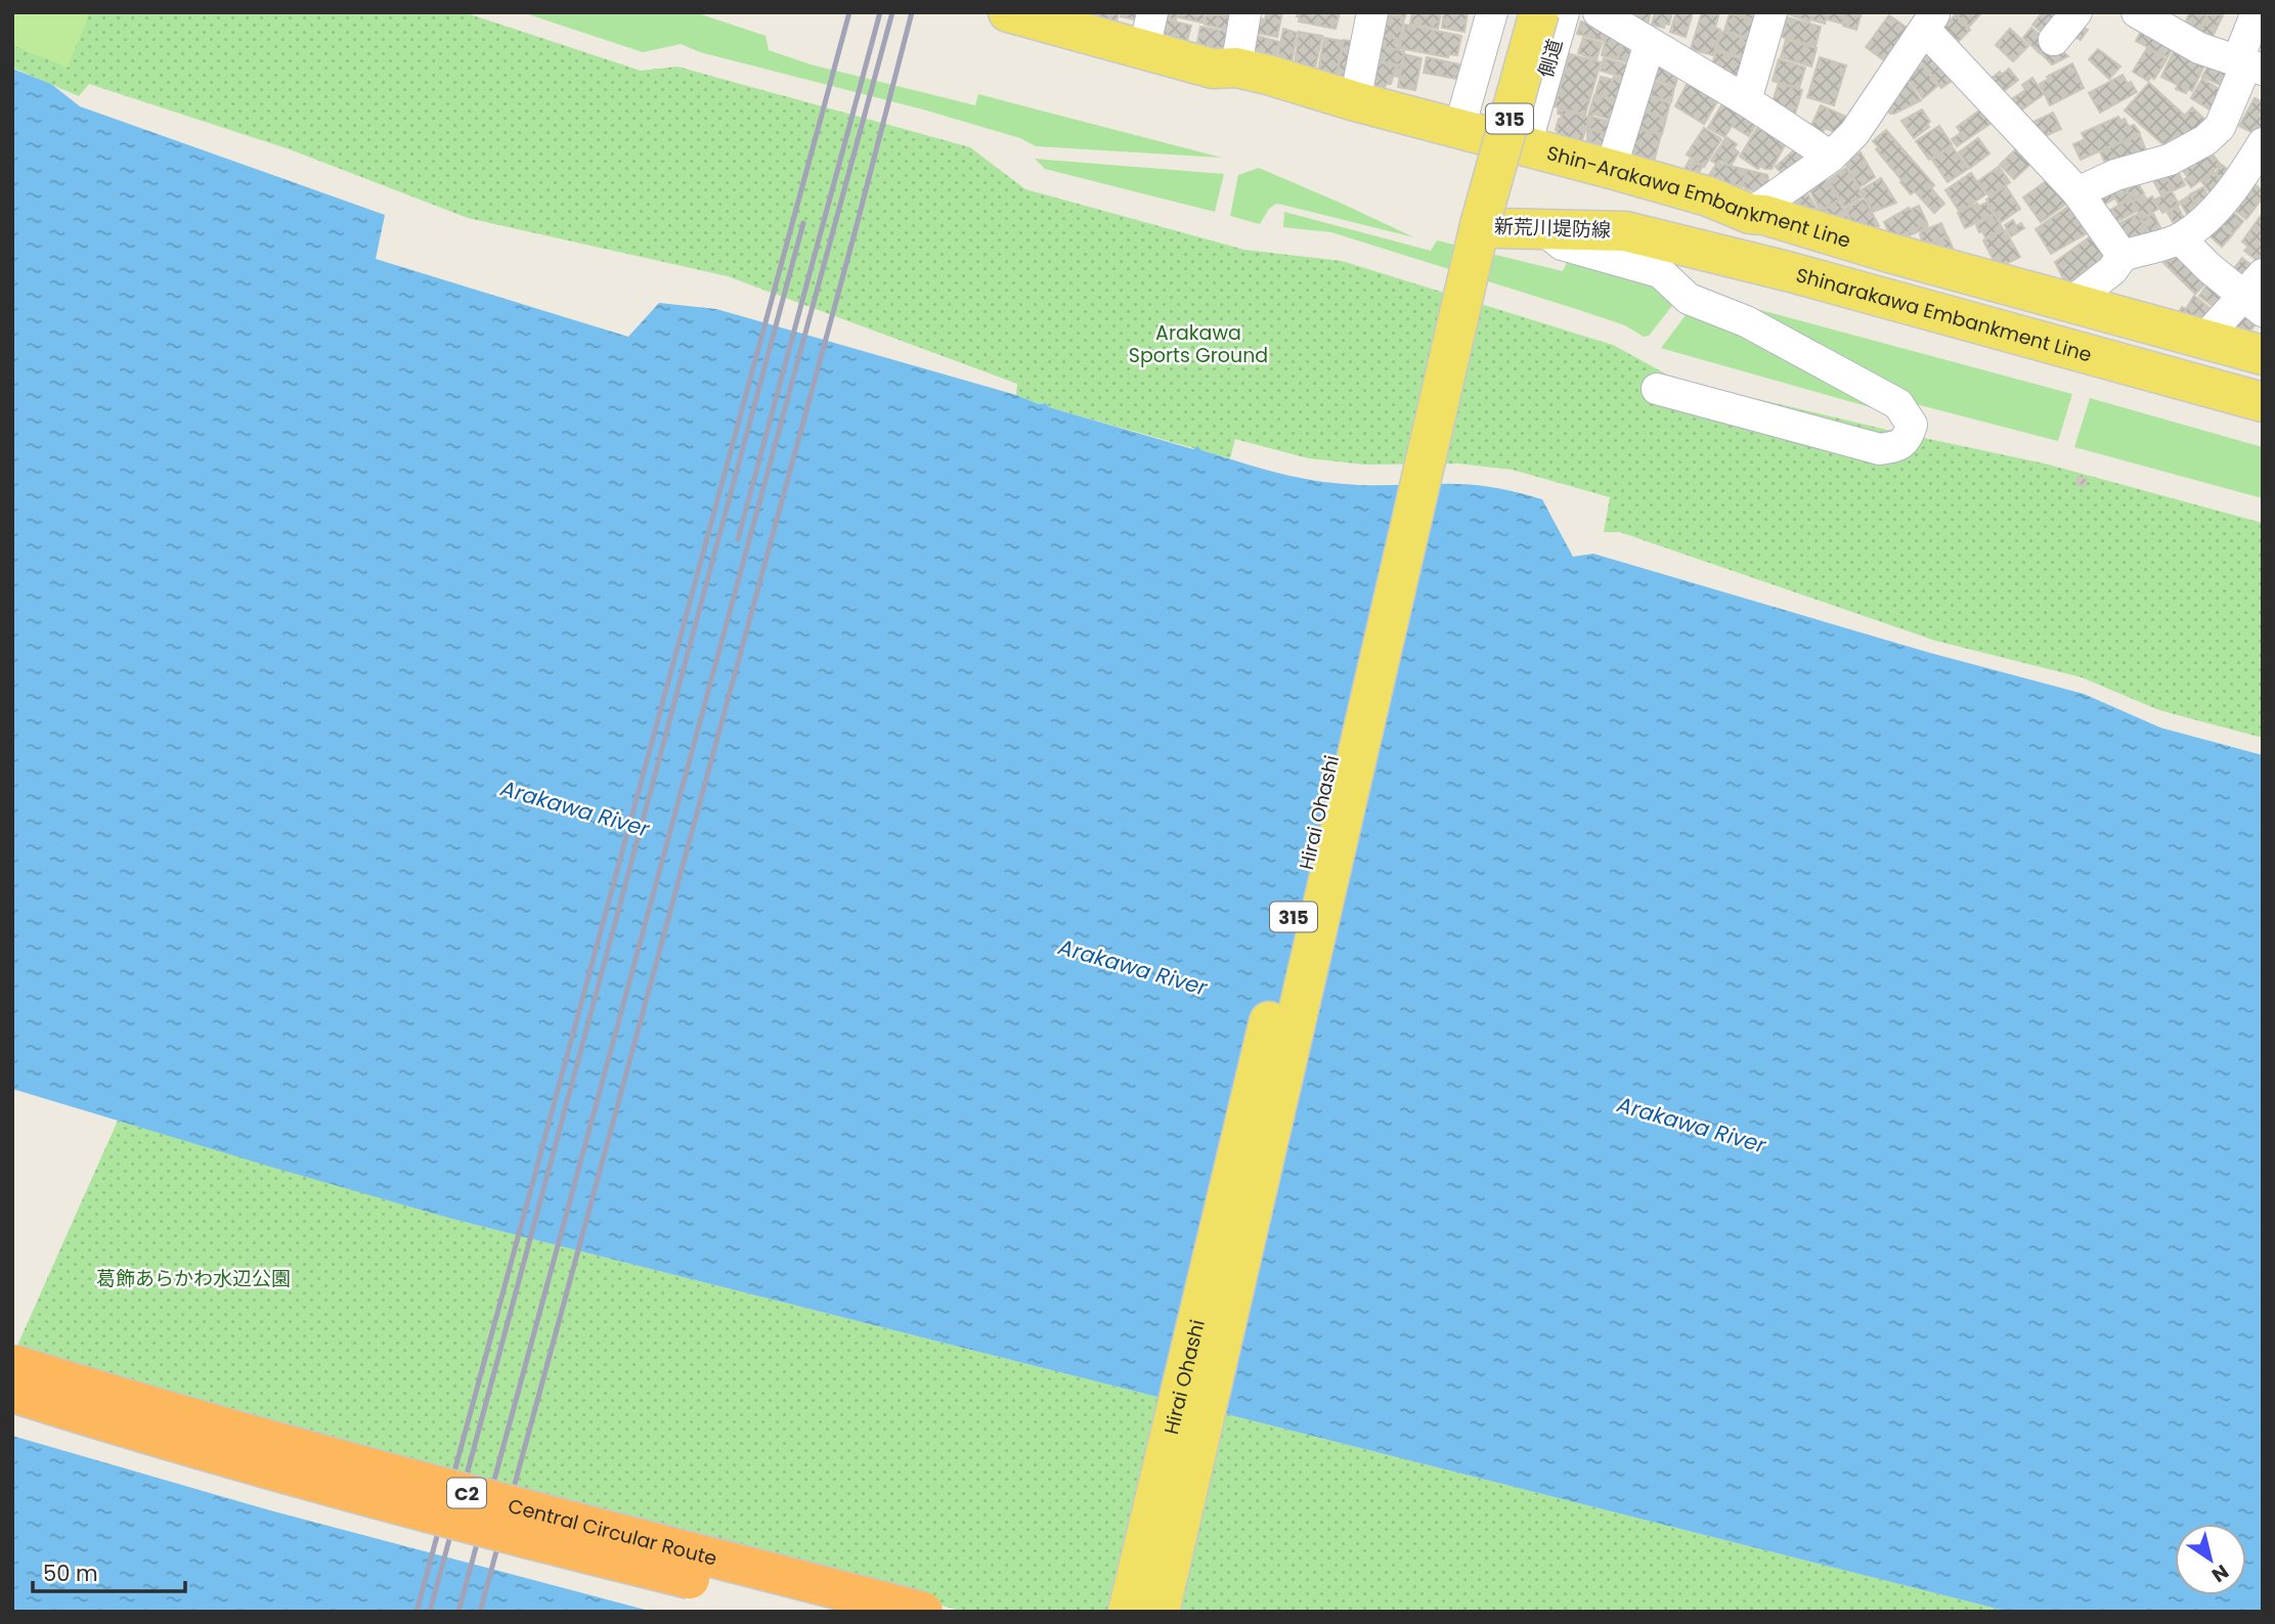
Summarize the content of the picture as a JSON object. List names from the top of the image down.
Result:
{
  "streets": {
    "highway": ["C2", "Central Circular Route"],
    "main road": [
      "315",
      "Shin-Arakawa Embankment Line",
      "新荒川堤防線",
      "Shinarakawa Embankment Line",
      "Hirai Ohashi"
    ],
    "street": ["側道"]
  },
  "crossings": [
    ["側道", "Shin-Arakawa Embankment Line"],
    ["315", "新荒川堤防線"],
    ["315", "Hirai Ohashi"],
    ["新荒川堤防線", "Shinarakawa Embankment Line"],
    ["新荒川堤防線", "Hirai Ohashi"]
  ],
  "water": ["Arakawa River"],
  "parks": ["Arakawa Sports Ground", "葛飾あらかわ水辺公園"],
  "scale_bar": "50 m",
  "north": "bottom right"
}
